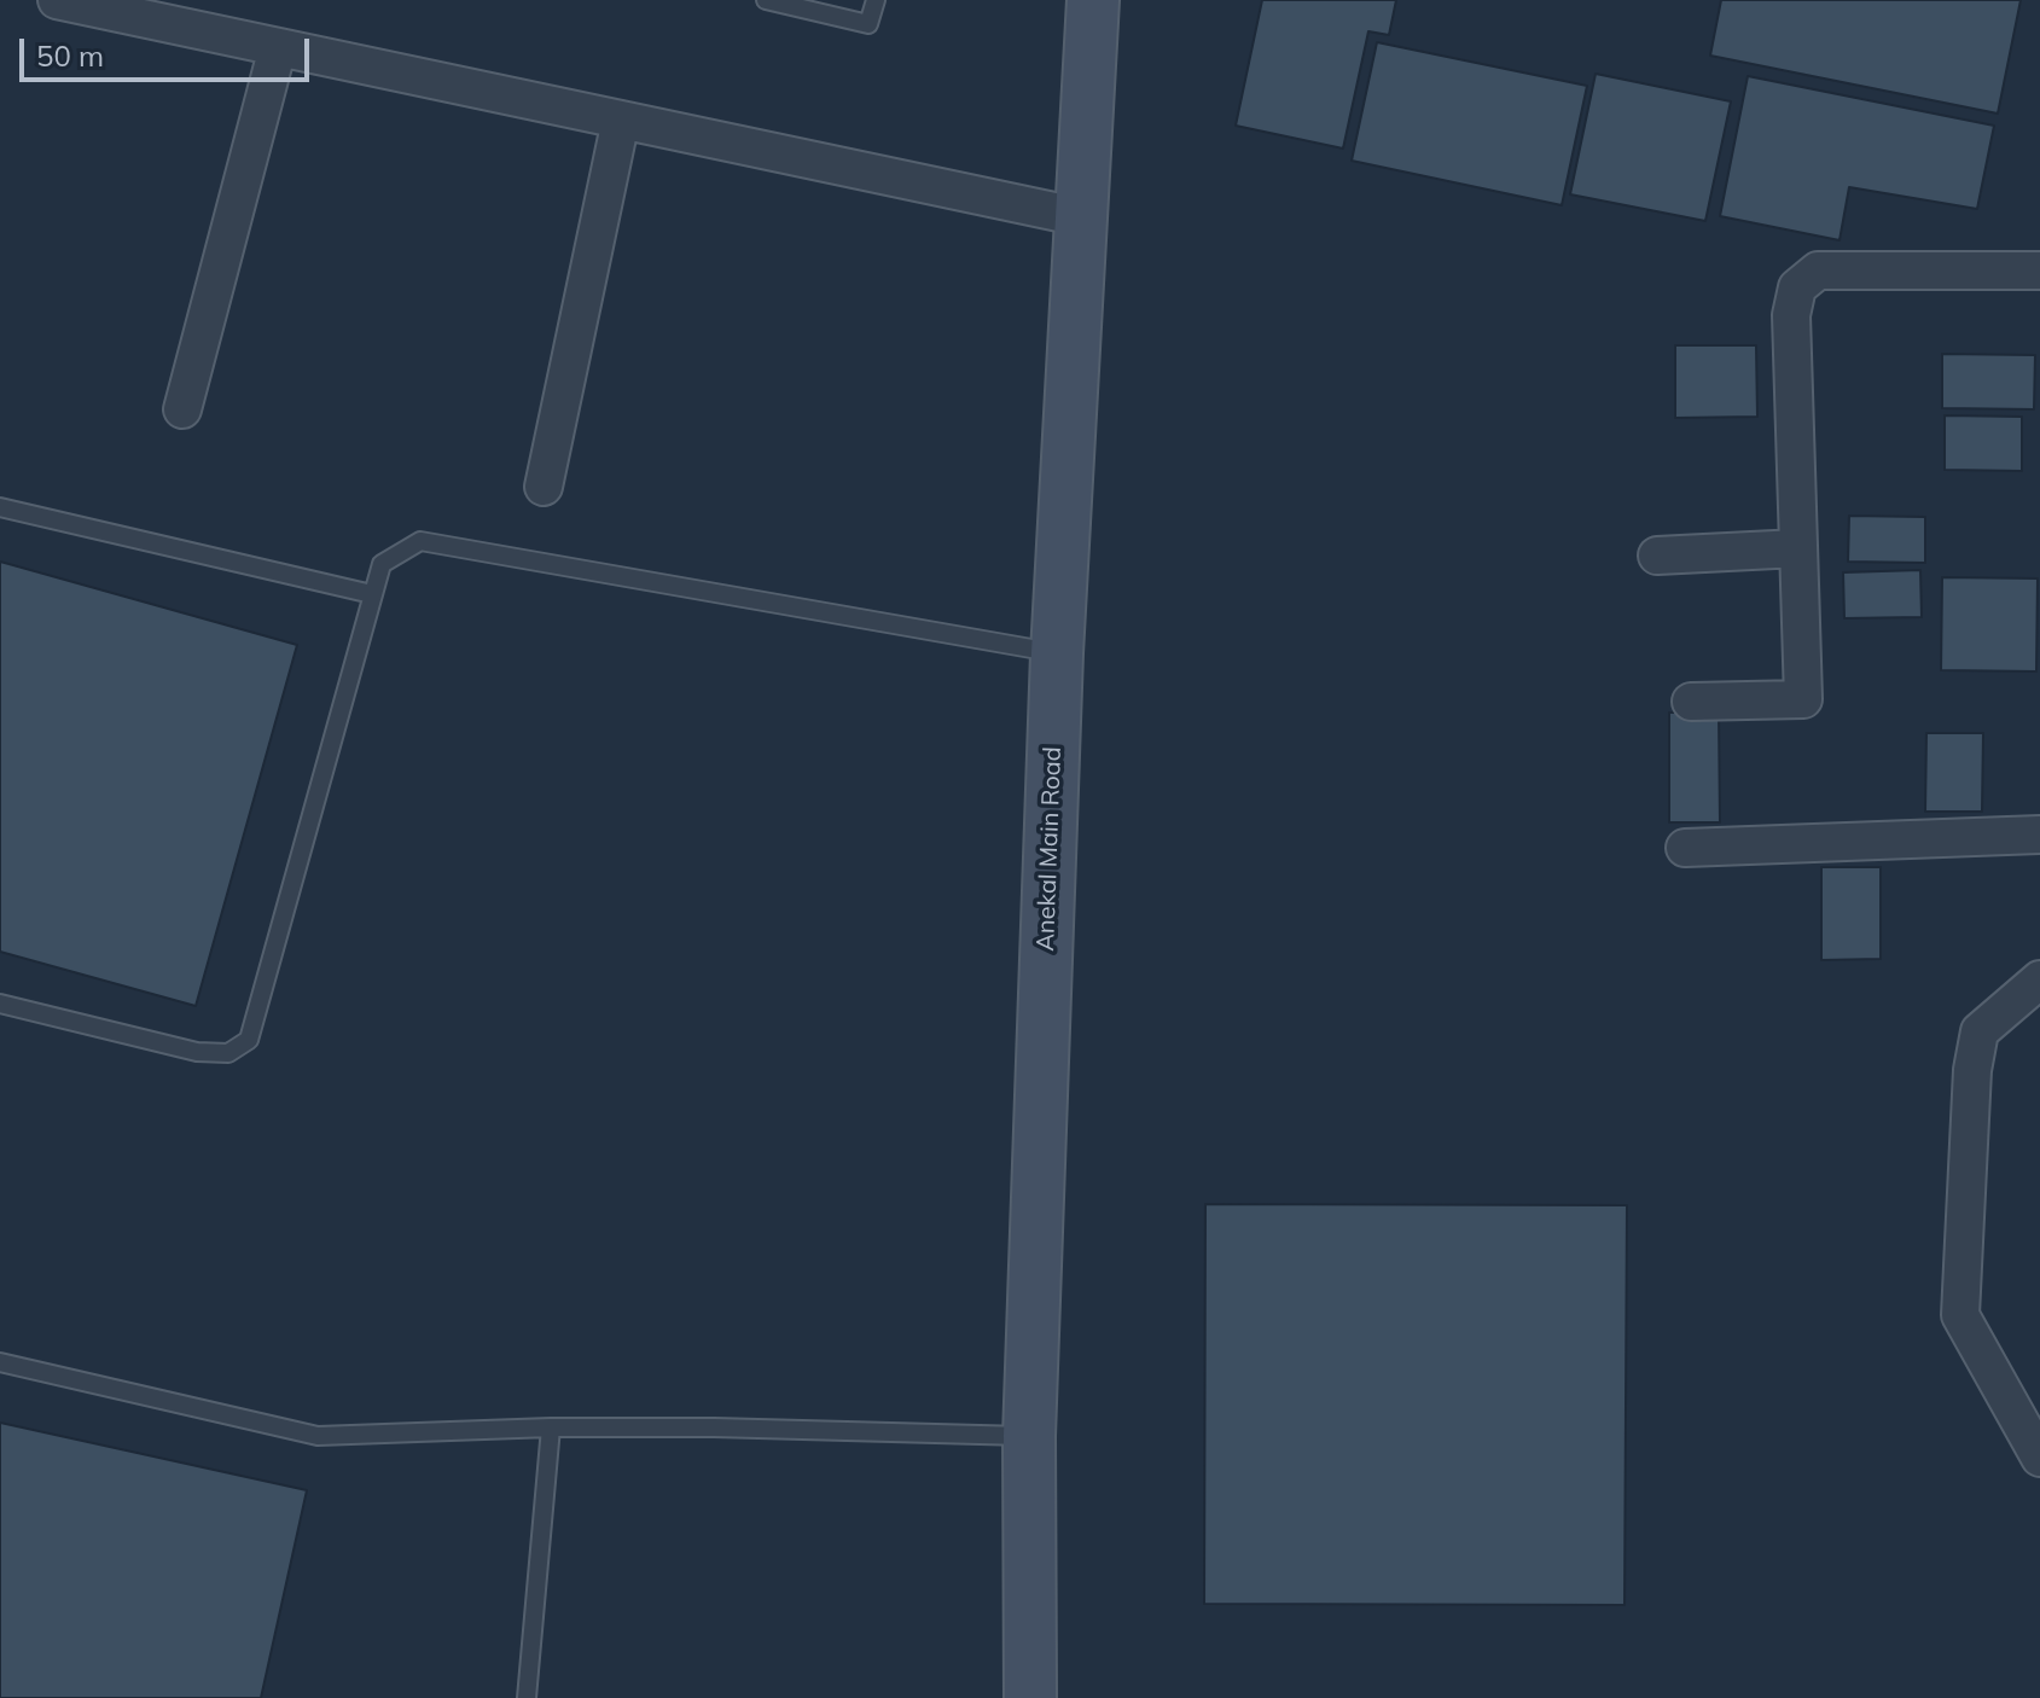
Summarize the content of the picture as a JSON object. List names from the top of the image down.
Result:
{
  "streets": {
    "main road": ["Anekal Main Road"]
  },
  "scale_bar": "50 m"
}
